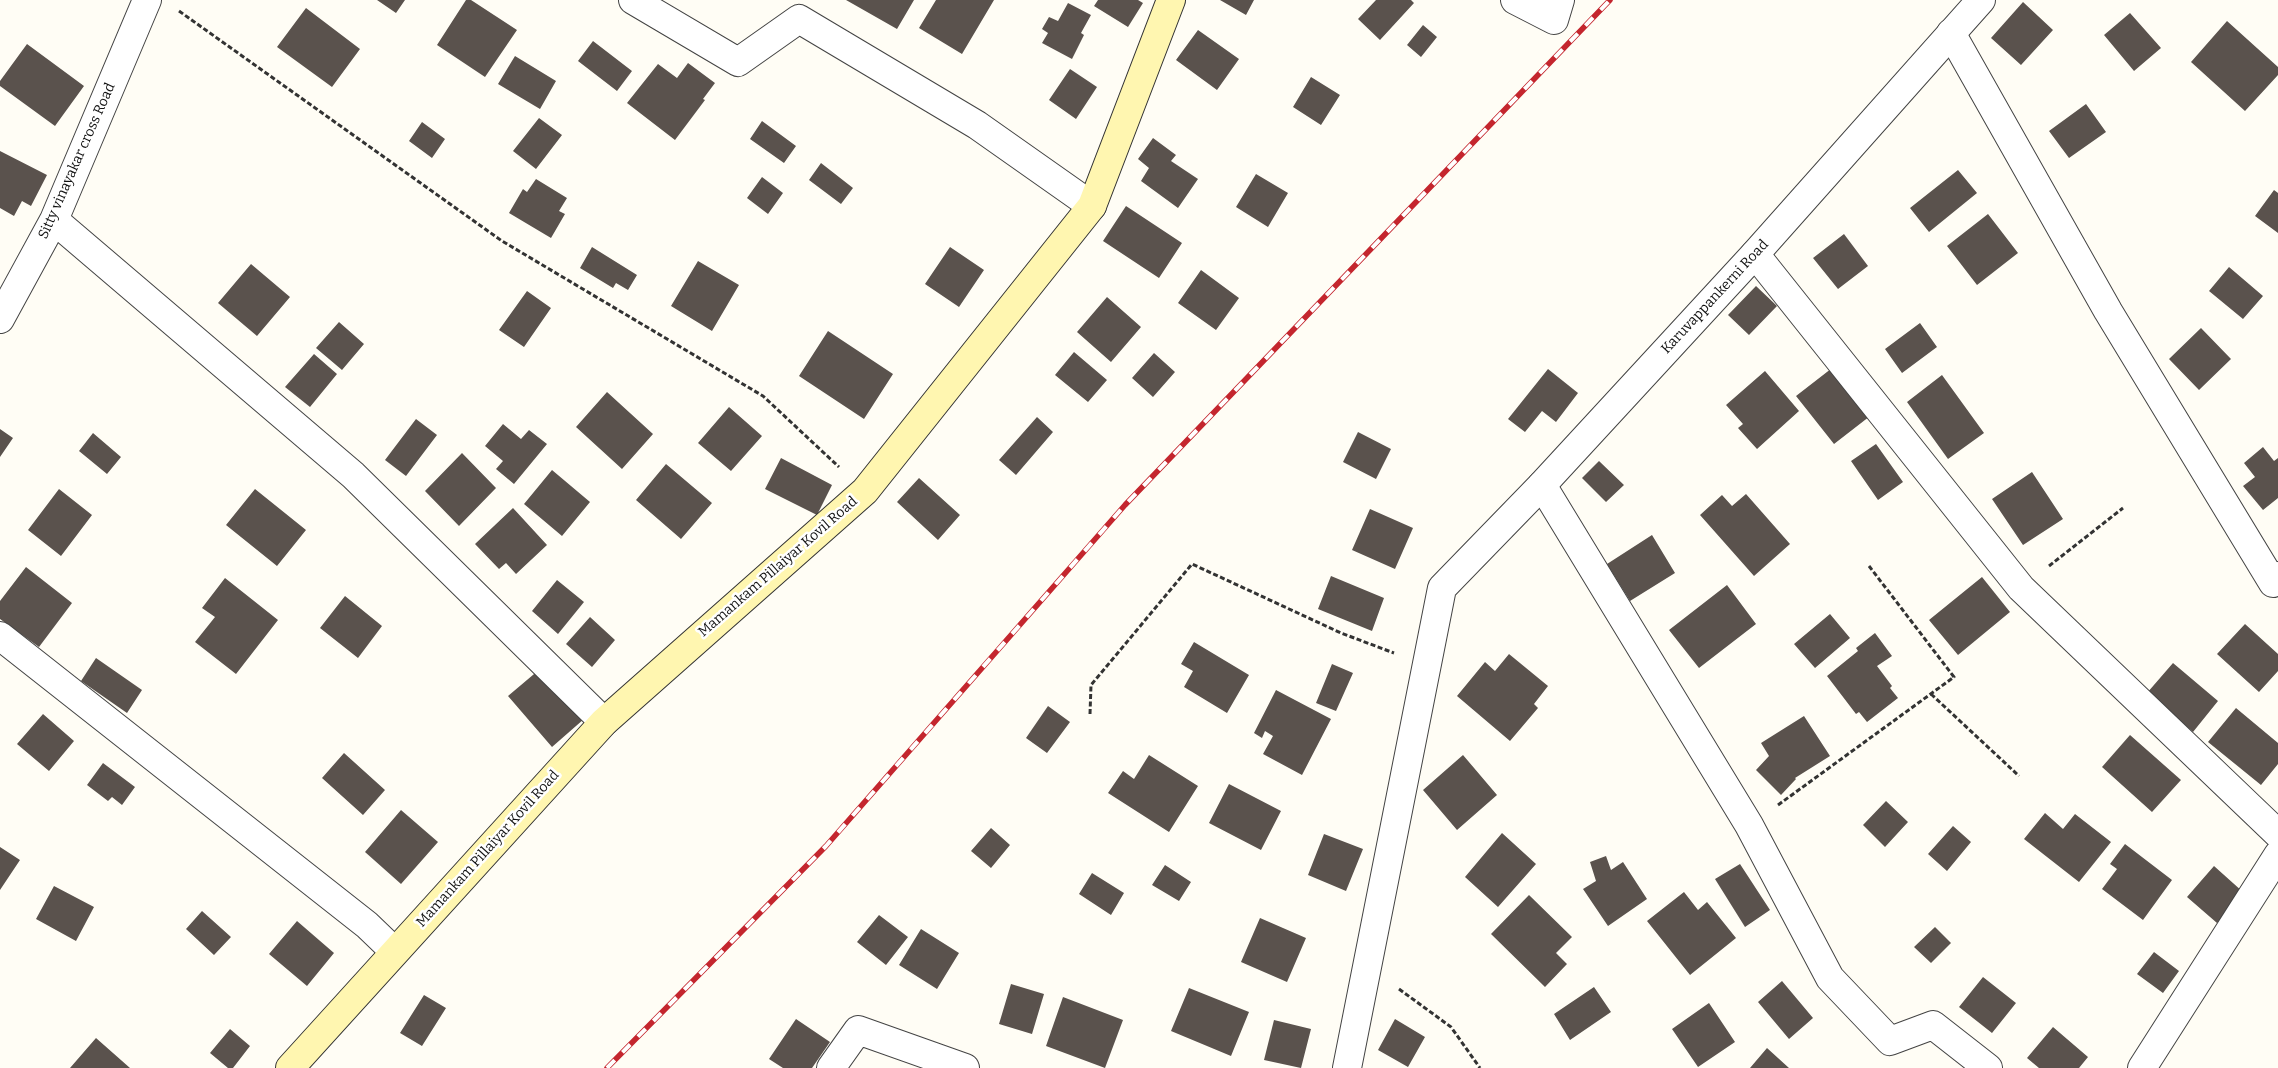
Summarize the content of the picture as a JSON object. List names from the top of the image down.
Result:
{
  "streets": {
    "main road": ["Mamankam Pillaiyar Kovil Road"],
    "street": ["Sitty vinayakar cross Road", "Karuvappankerni Road"]
  }
}
